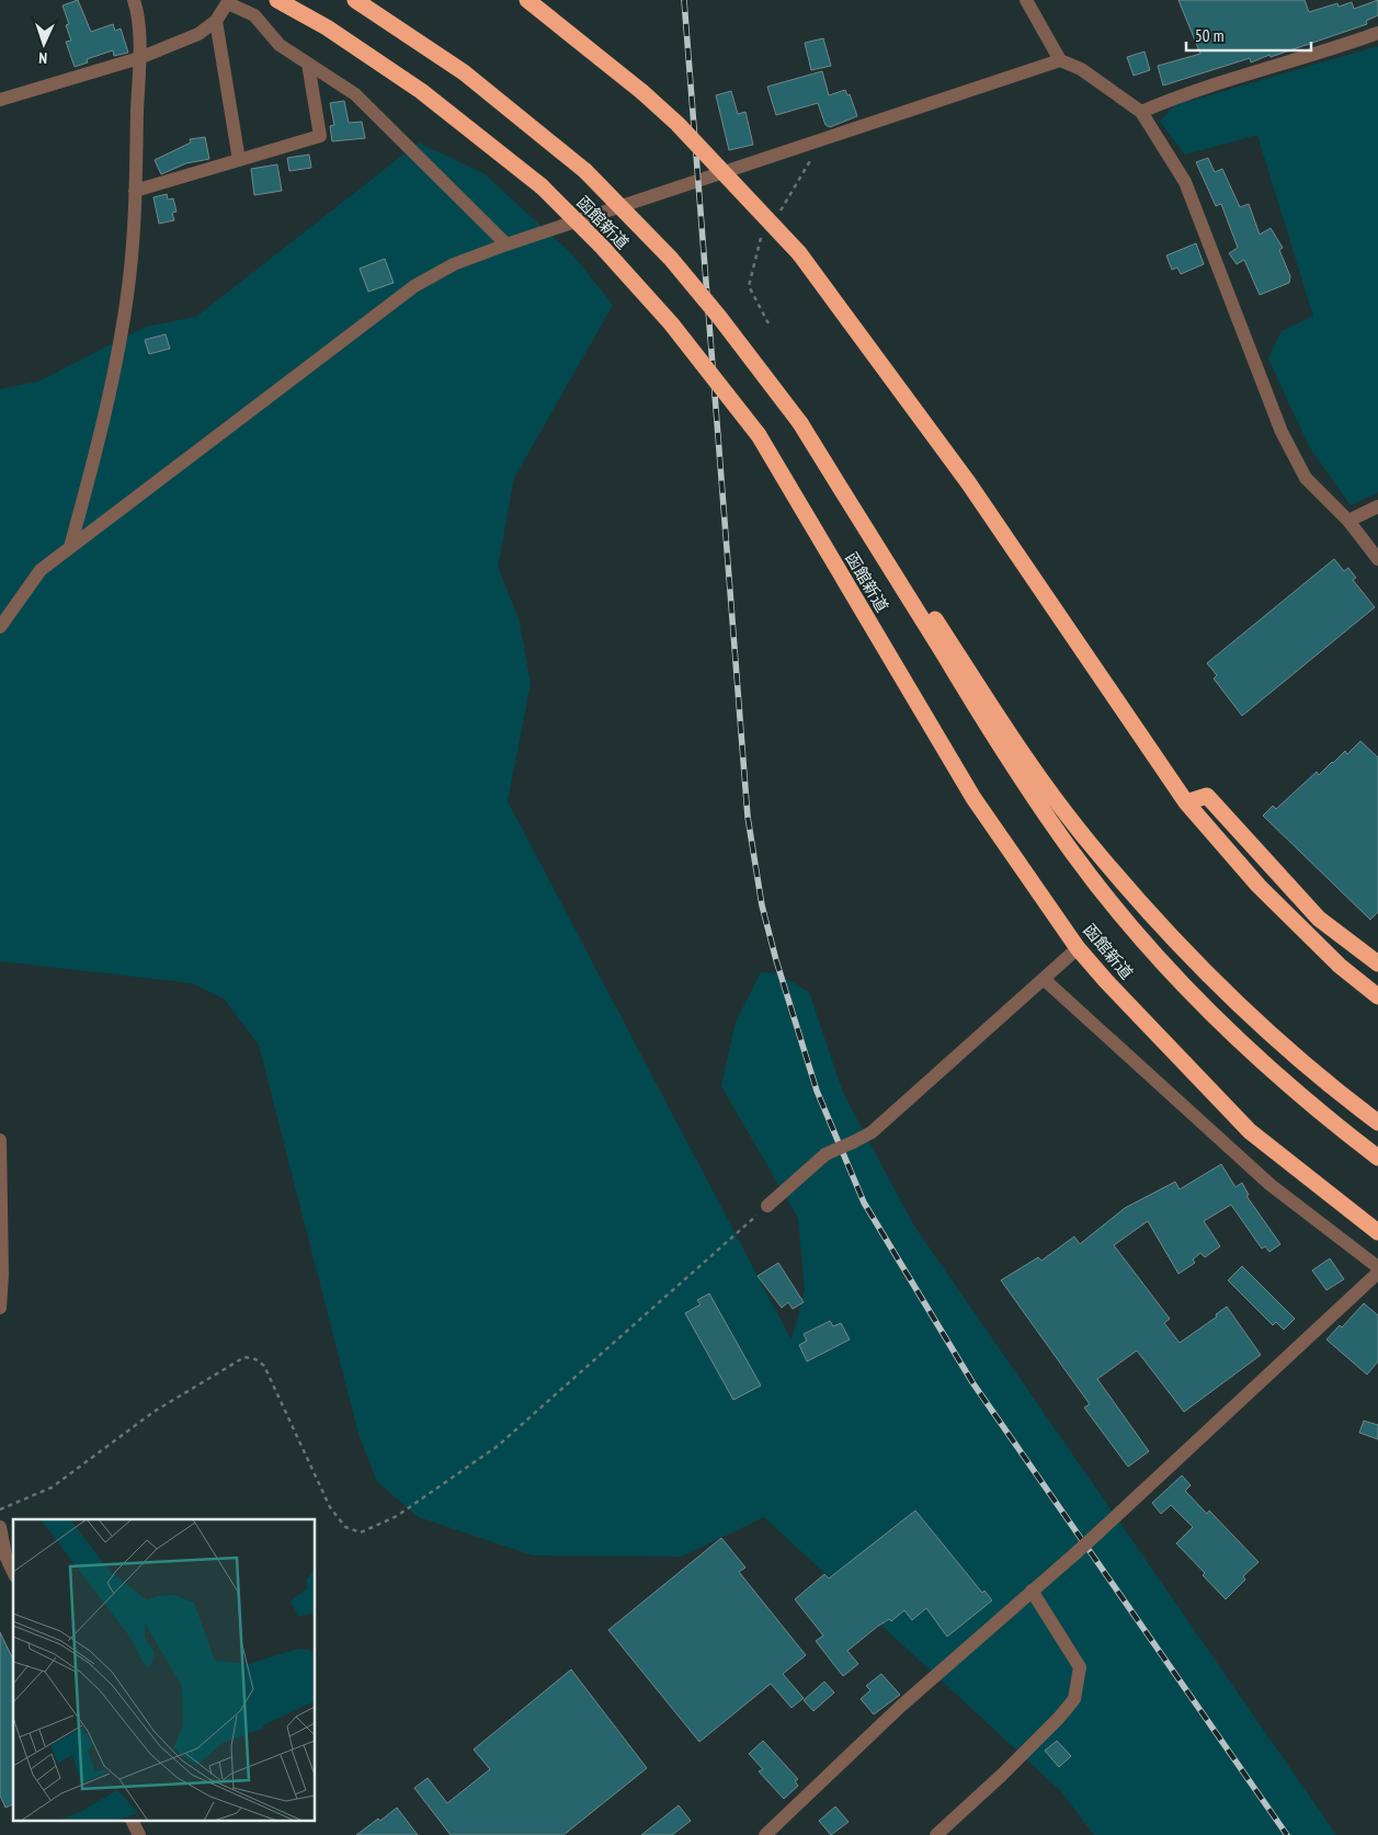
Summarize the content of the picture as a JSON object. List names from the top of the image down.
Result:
{
  "streets": {
    "highway": ["函館新道"]
  },
  "scale_bar": "50 m",
  "north": "bottom"
}
